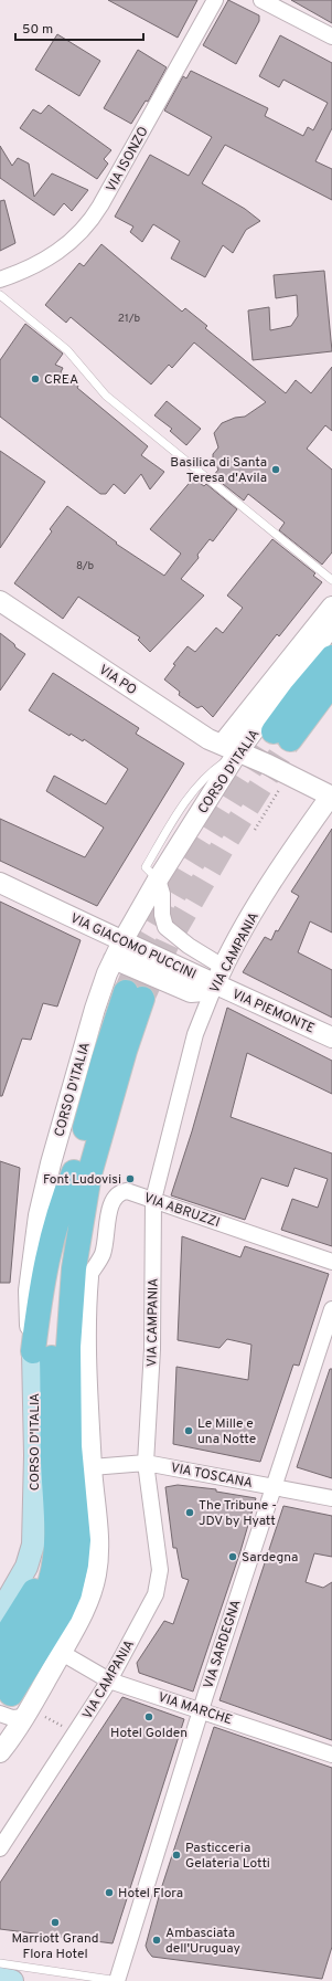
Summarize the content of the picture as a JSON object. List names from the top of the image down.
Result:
{
  "streets": {
    "main road": ["CORSO D'ITALIA"],
    "street": [
      "VIA ISONZO",
      "VIA PO",
      "VIA GIACOMO PUCCINI",
      "VIA CAMPANIA",
      "VIA PIEMONTE",
      "VIA ABRUZZI",
      "VIA TOSCANA",
      "VIA SARDEGNA",
      "VIA MARCHE"
    ]
  },
  "crossings": [
    ["VIA PO", "CORSO D'ITALIA"],
    ["VIA PO", "VIA CAMPANIA"],
    ["CORSO D'ITALIA", "VIA GIACOMO PUCCINI"],
    ["VIA GIACOMO PUCCINI", "VIA CAMPANIA"],
    ["VIA GIACOMO PUCCINI", "VIA PIEMONTE"],
    ["VIA CAMPANIA", "VIA PIEMONTE"],
    ["VIA CAMPANIA", "VIA ABRUZZI"],
    ["VIA CAMPANIA", "VIA TOSCANA"],
    ["VIA CAMPANIA", "VIA MARCHE"],
    ["VIA TOSCANA", "VIA SARDEGNA"],
    ["VIA SARDEGNA", "VIA MARCHE"]
  ],
  "places": [
    "CREA",
    "Basilica di Santa Teresa d'Avila",
    "Font Ludovisi",
    "Le Mille e una Notte",
    "The Tribune - JDV by Hyatt",
    "Sardegna",
    "Hotel Golden",
    "Pasticceria Gelateria Lotti",
    "Hotel Flora",
    "Marriott Grand Flora Hotel",
    "Ambasciata dell'Uruguay"
  ],
  "house_numbers": ["21/b", "8/b"],
  "scale_bar": "50 m"
}
